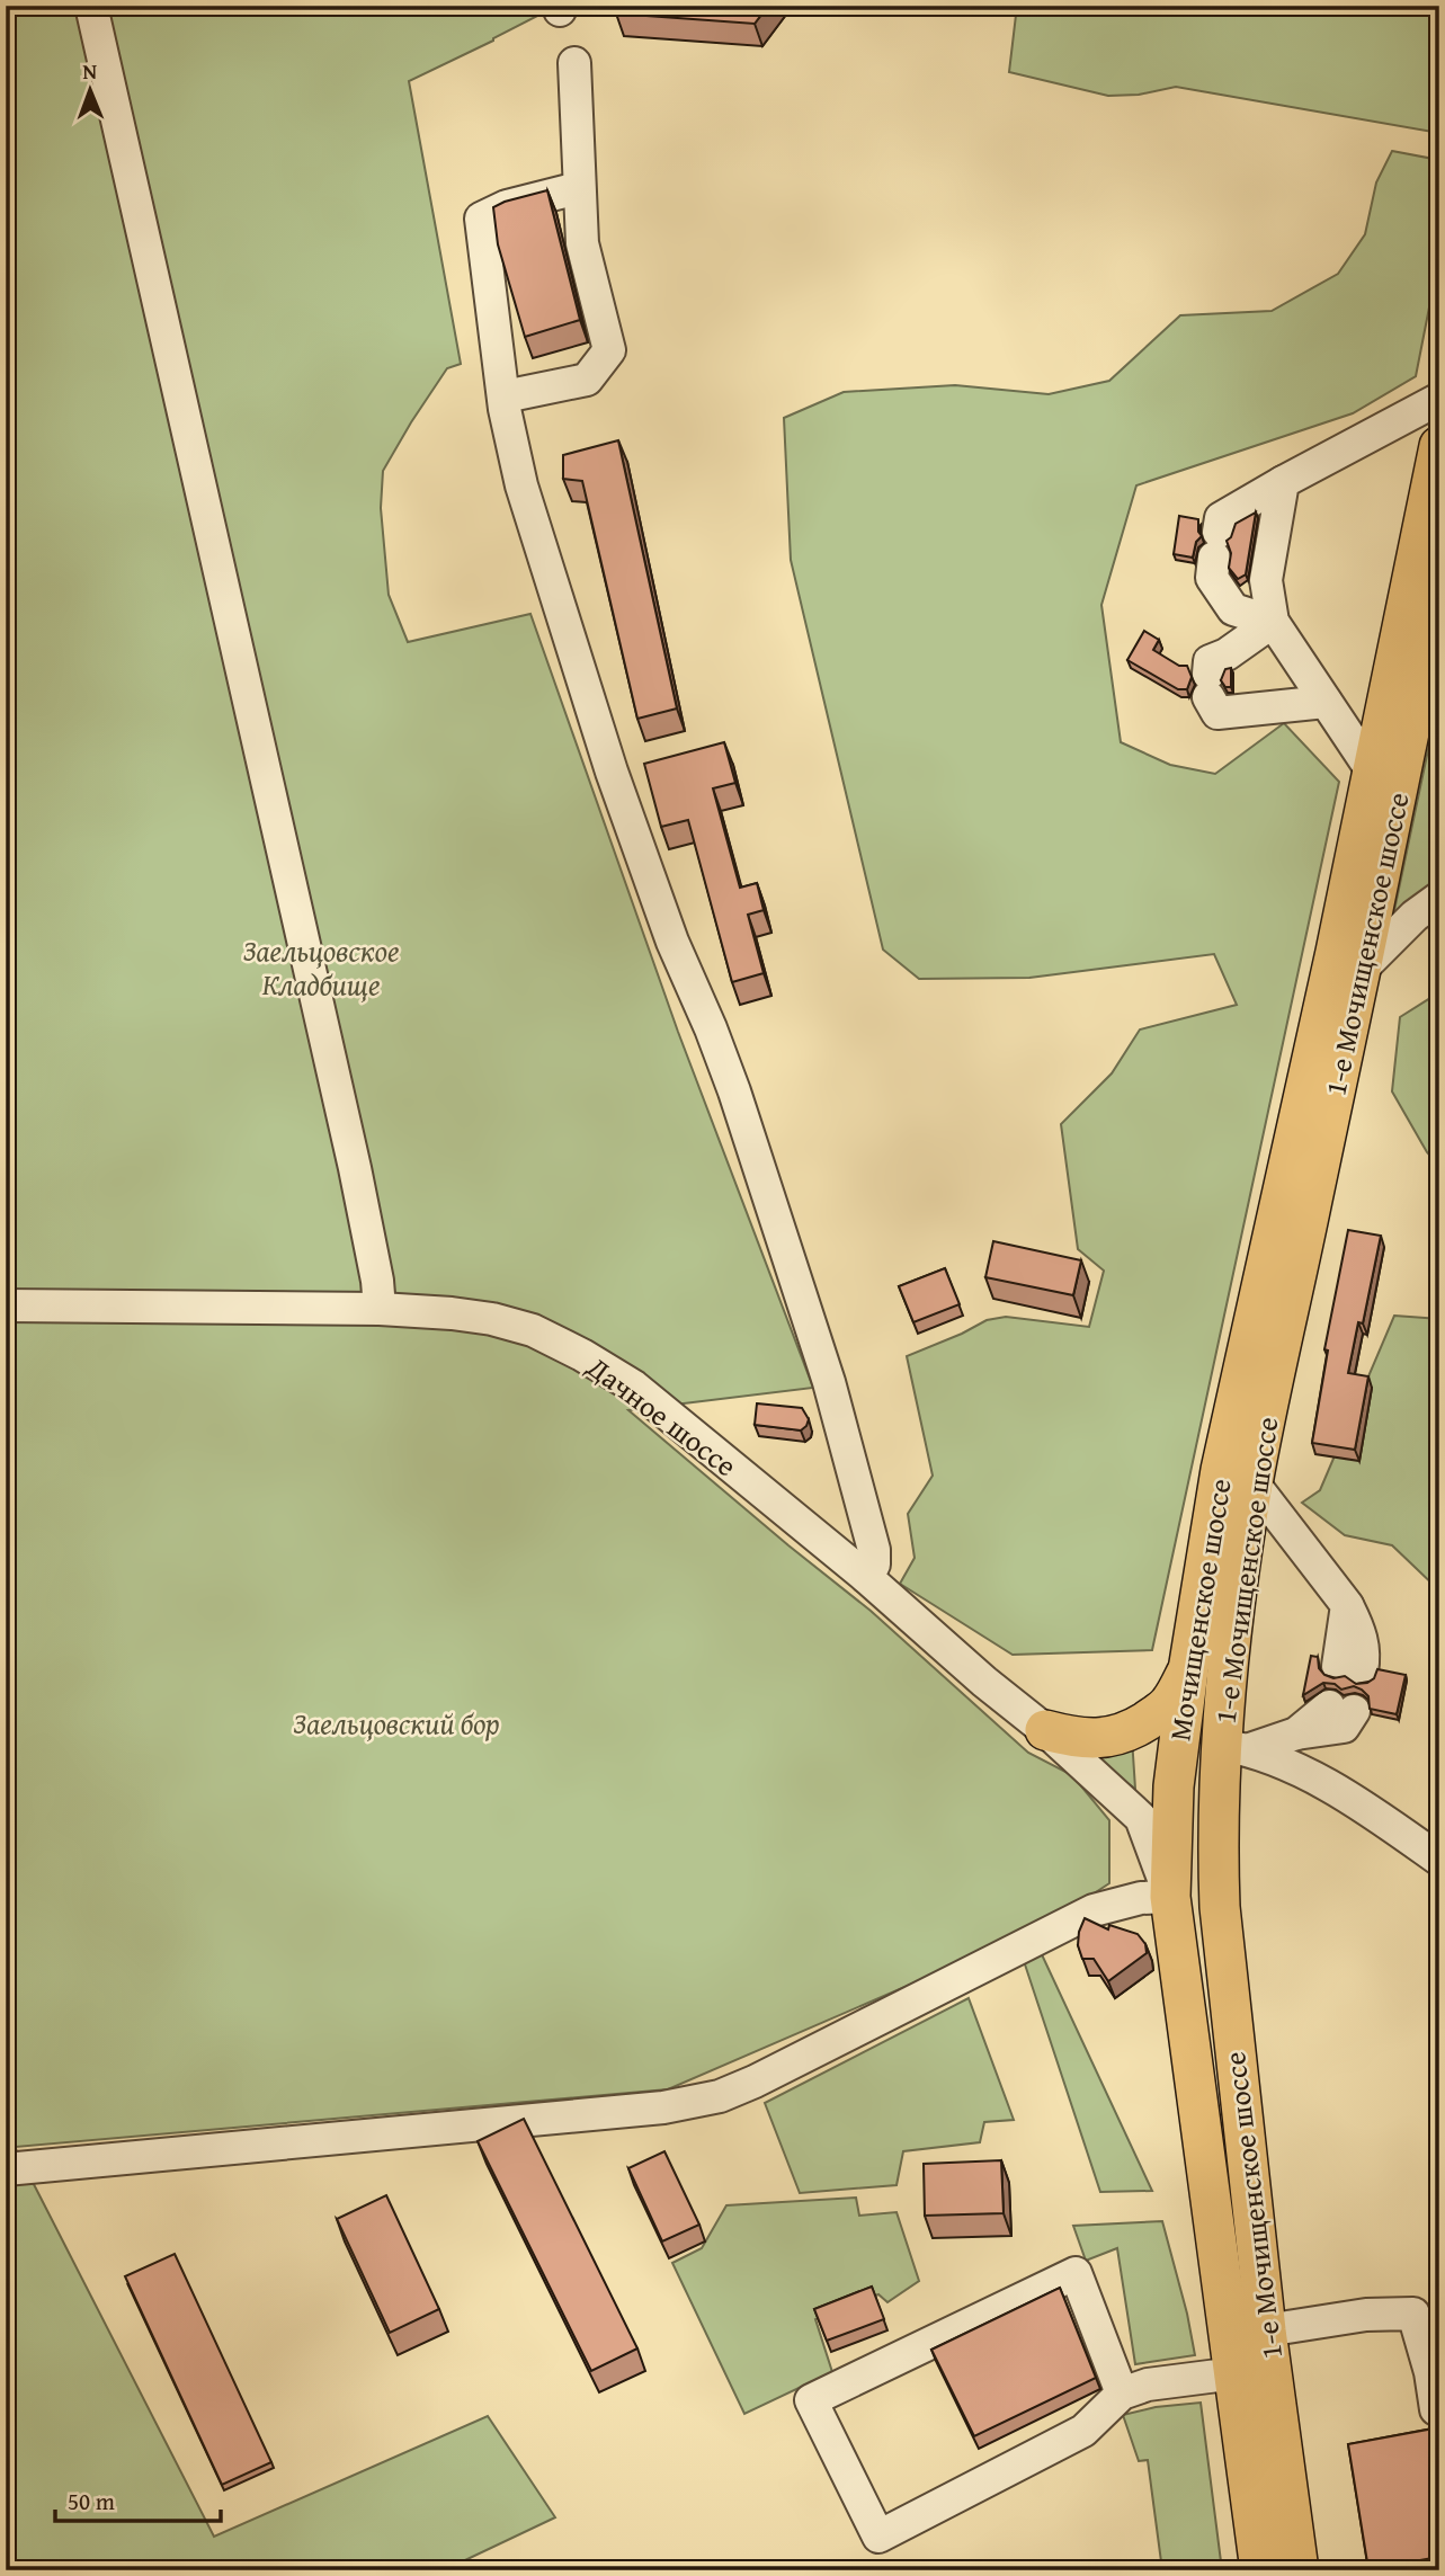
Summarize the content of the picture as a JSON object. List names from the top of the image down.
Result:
{
  "streets": {
    "main road": ["1-е Мочищенское шоссе", "Мочищенское шоссе"],
    "street": ["Дачное шоссе"]
  },
  "crossings": [
    ["1-е Мочищенское шоссе", "Мочищенское шоссе"],
    ["Дачное шоссе", "Мочищенское шоссе"]
  ],
  "parks": ["Заельцовское Кладбище", "Заельцовский бор"],
  "scale_bar": "50 m",
  "north": "top"
}
